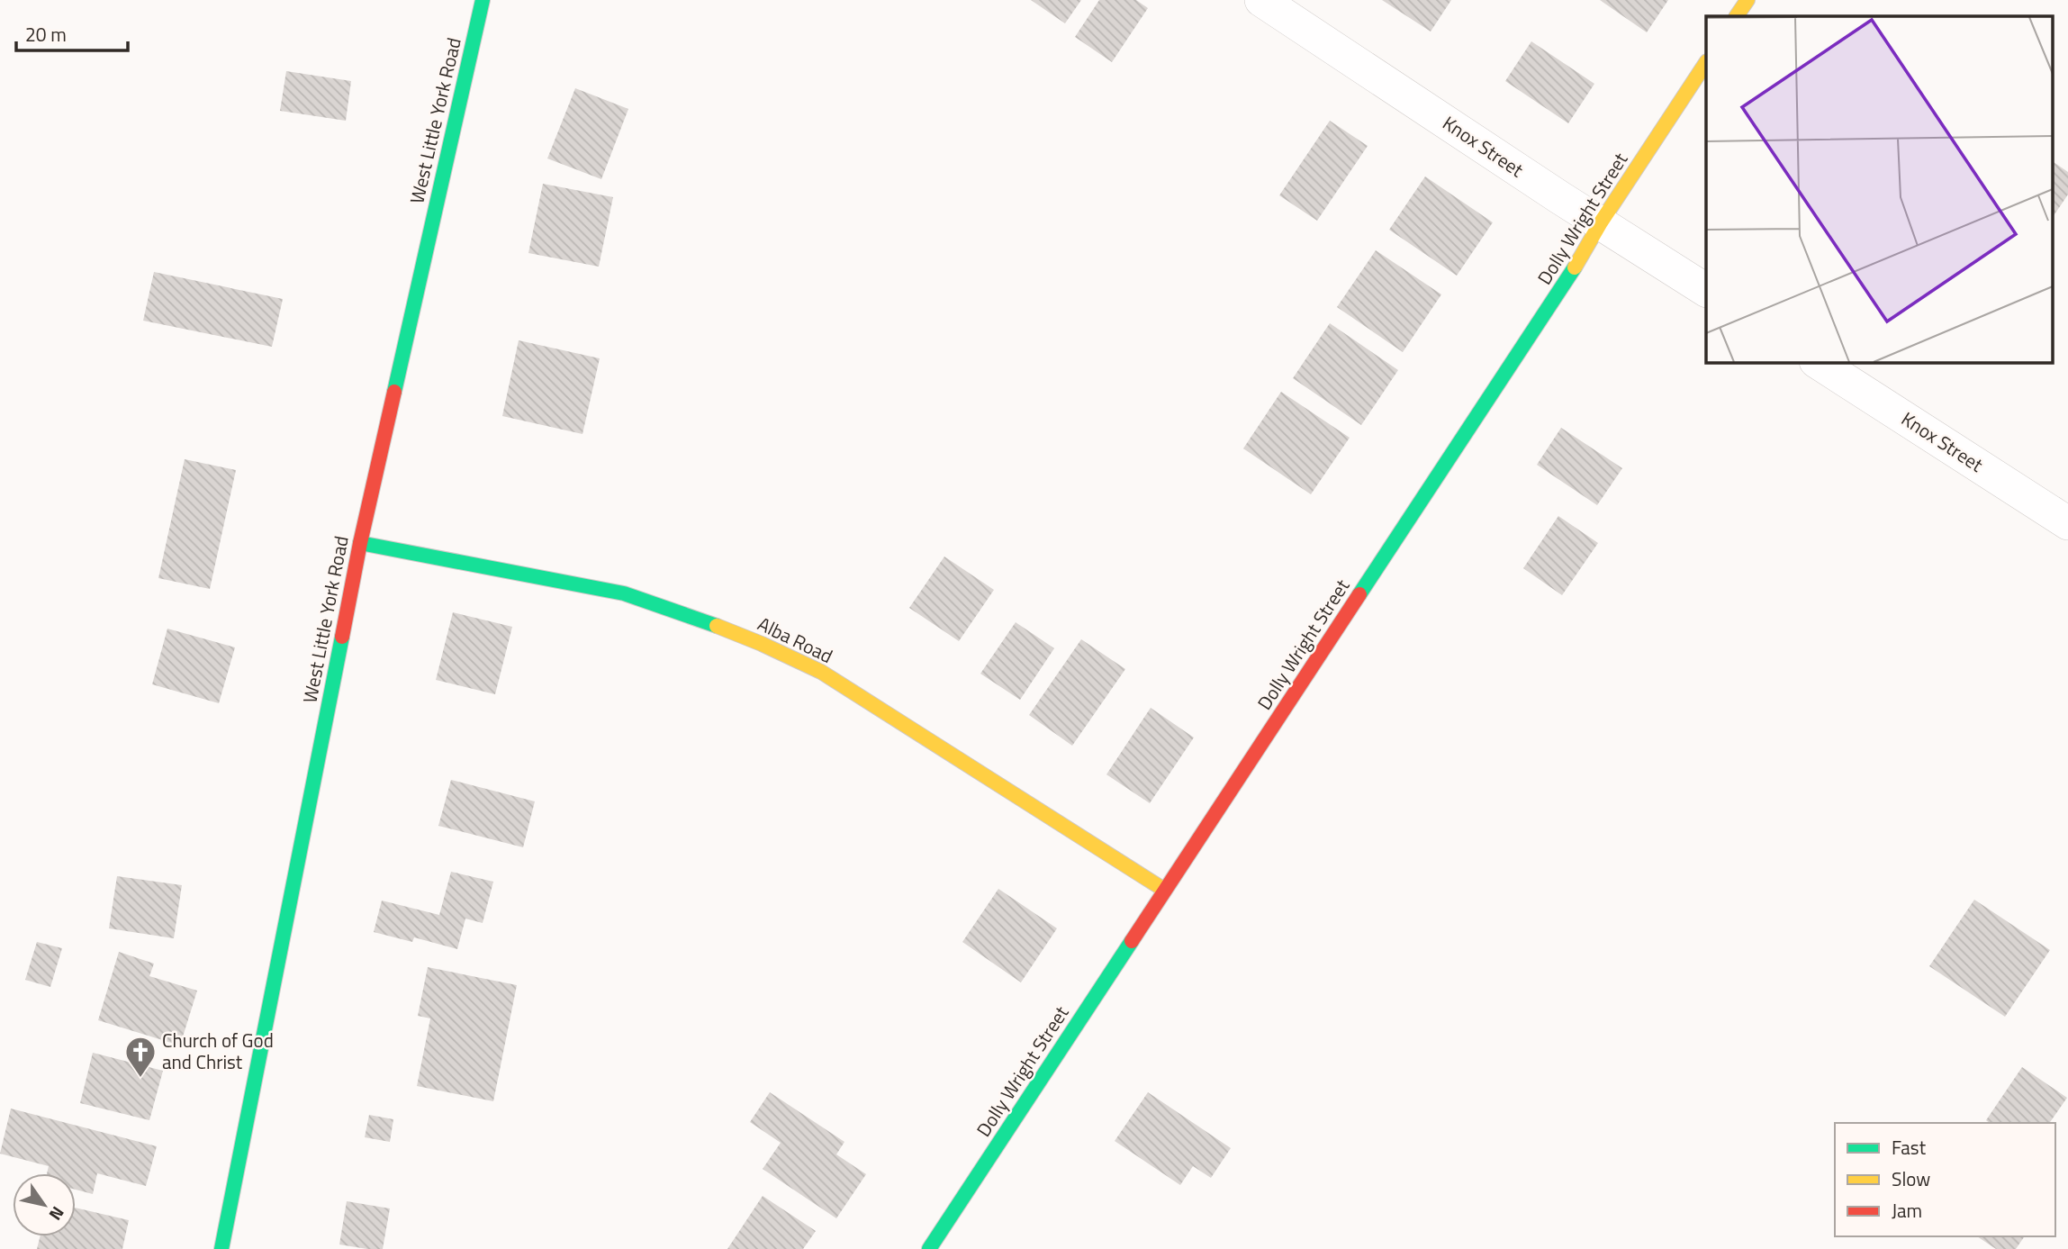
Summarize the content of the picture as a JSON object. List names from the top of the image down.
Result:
{
  "streets": {
    "street": [
      "West Little York Road",
      "Knox Street",
      "Dolly Wright Street",
      "Alba Road"
    ]
  },
  "crossings": [
    ["West Little York Road", "Alba Road"],
    ["Knox Street", "Dolly Wright Street"],
    ["Dolly Wright Street", "Alba Road"]
  ],
  "places": {
    "church": ["Church of God and Christ"]
  },
  "legend": ["Fast", "Slow", "Jam"],
  "scale_bar": "20 m",
  "north": "bottom right"
}
